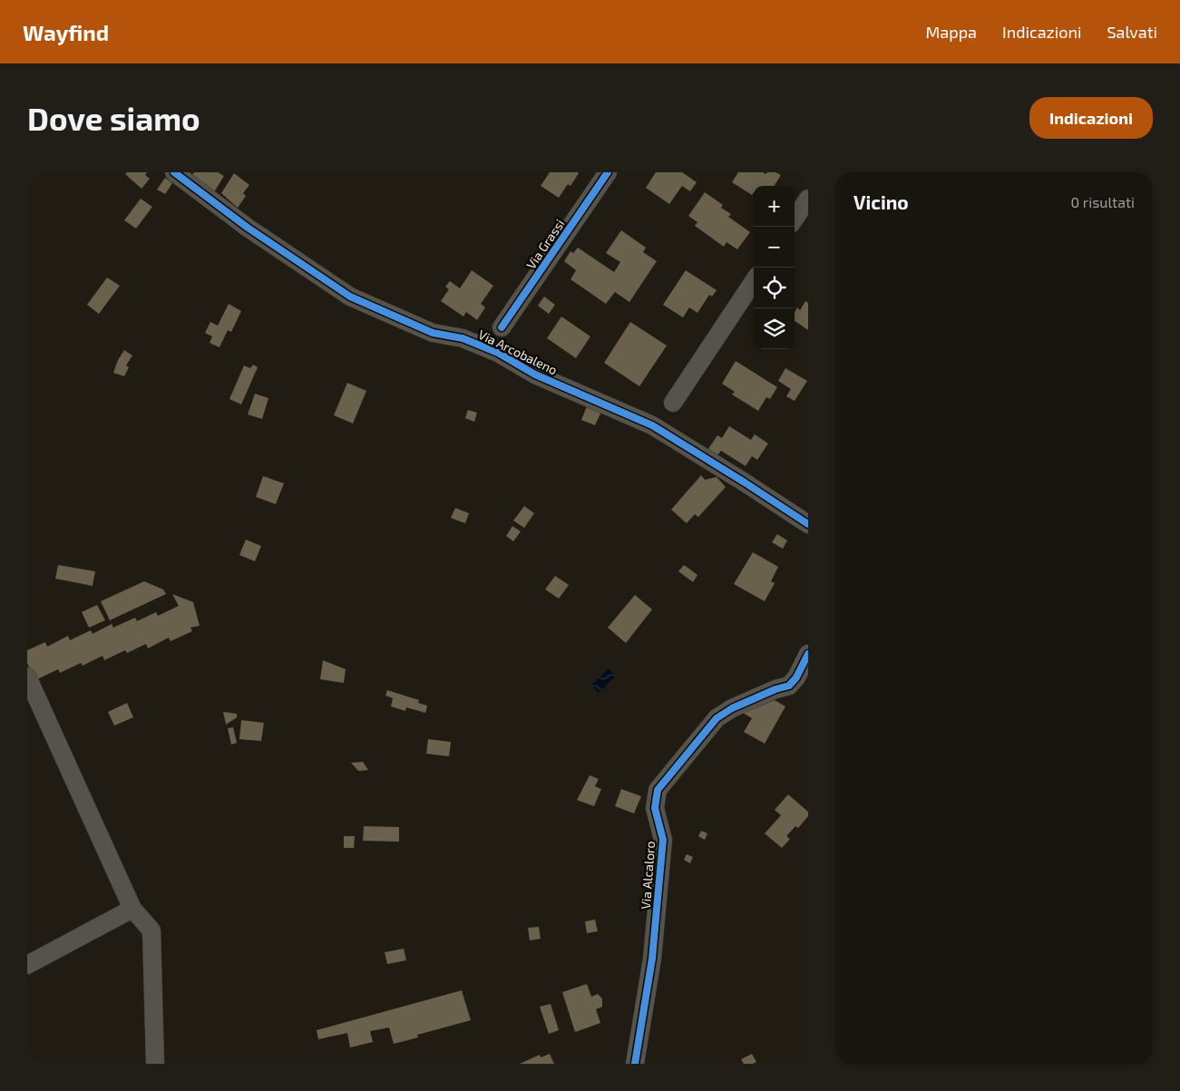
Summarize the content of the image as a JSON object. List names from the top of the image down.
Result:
{
  "streets": {
    "street": ["Via Grassi", "Via Arcobaleno", "Via Alcaloro"]
  },
  "page": {
    "header": "Wayfind",
    "nav": ["Mappa", "Indicazioni", "Salvati"],
    "buttons": "Indicazioni",
    "title": "Dove siamo",
    "heading": ["Vicino", "0 risultati"],
    "map_buttons": ["+", "−"]
  }
}
